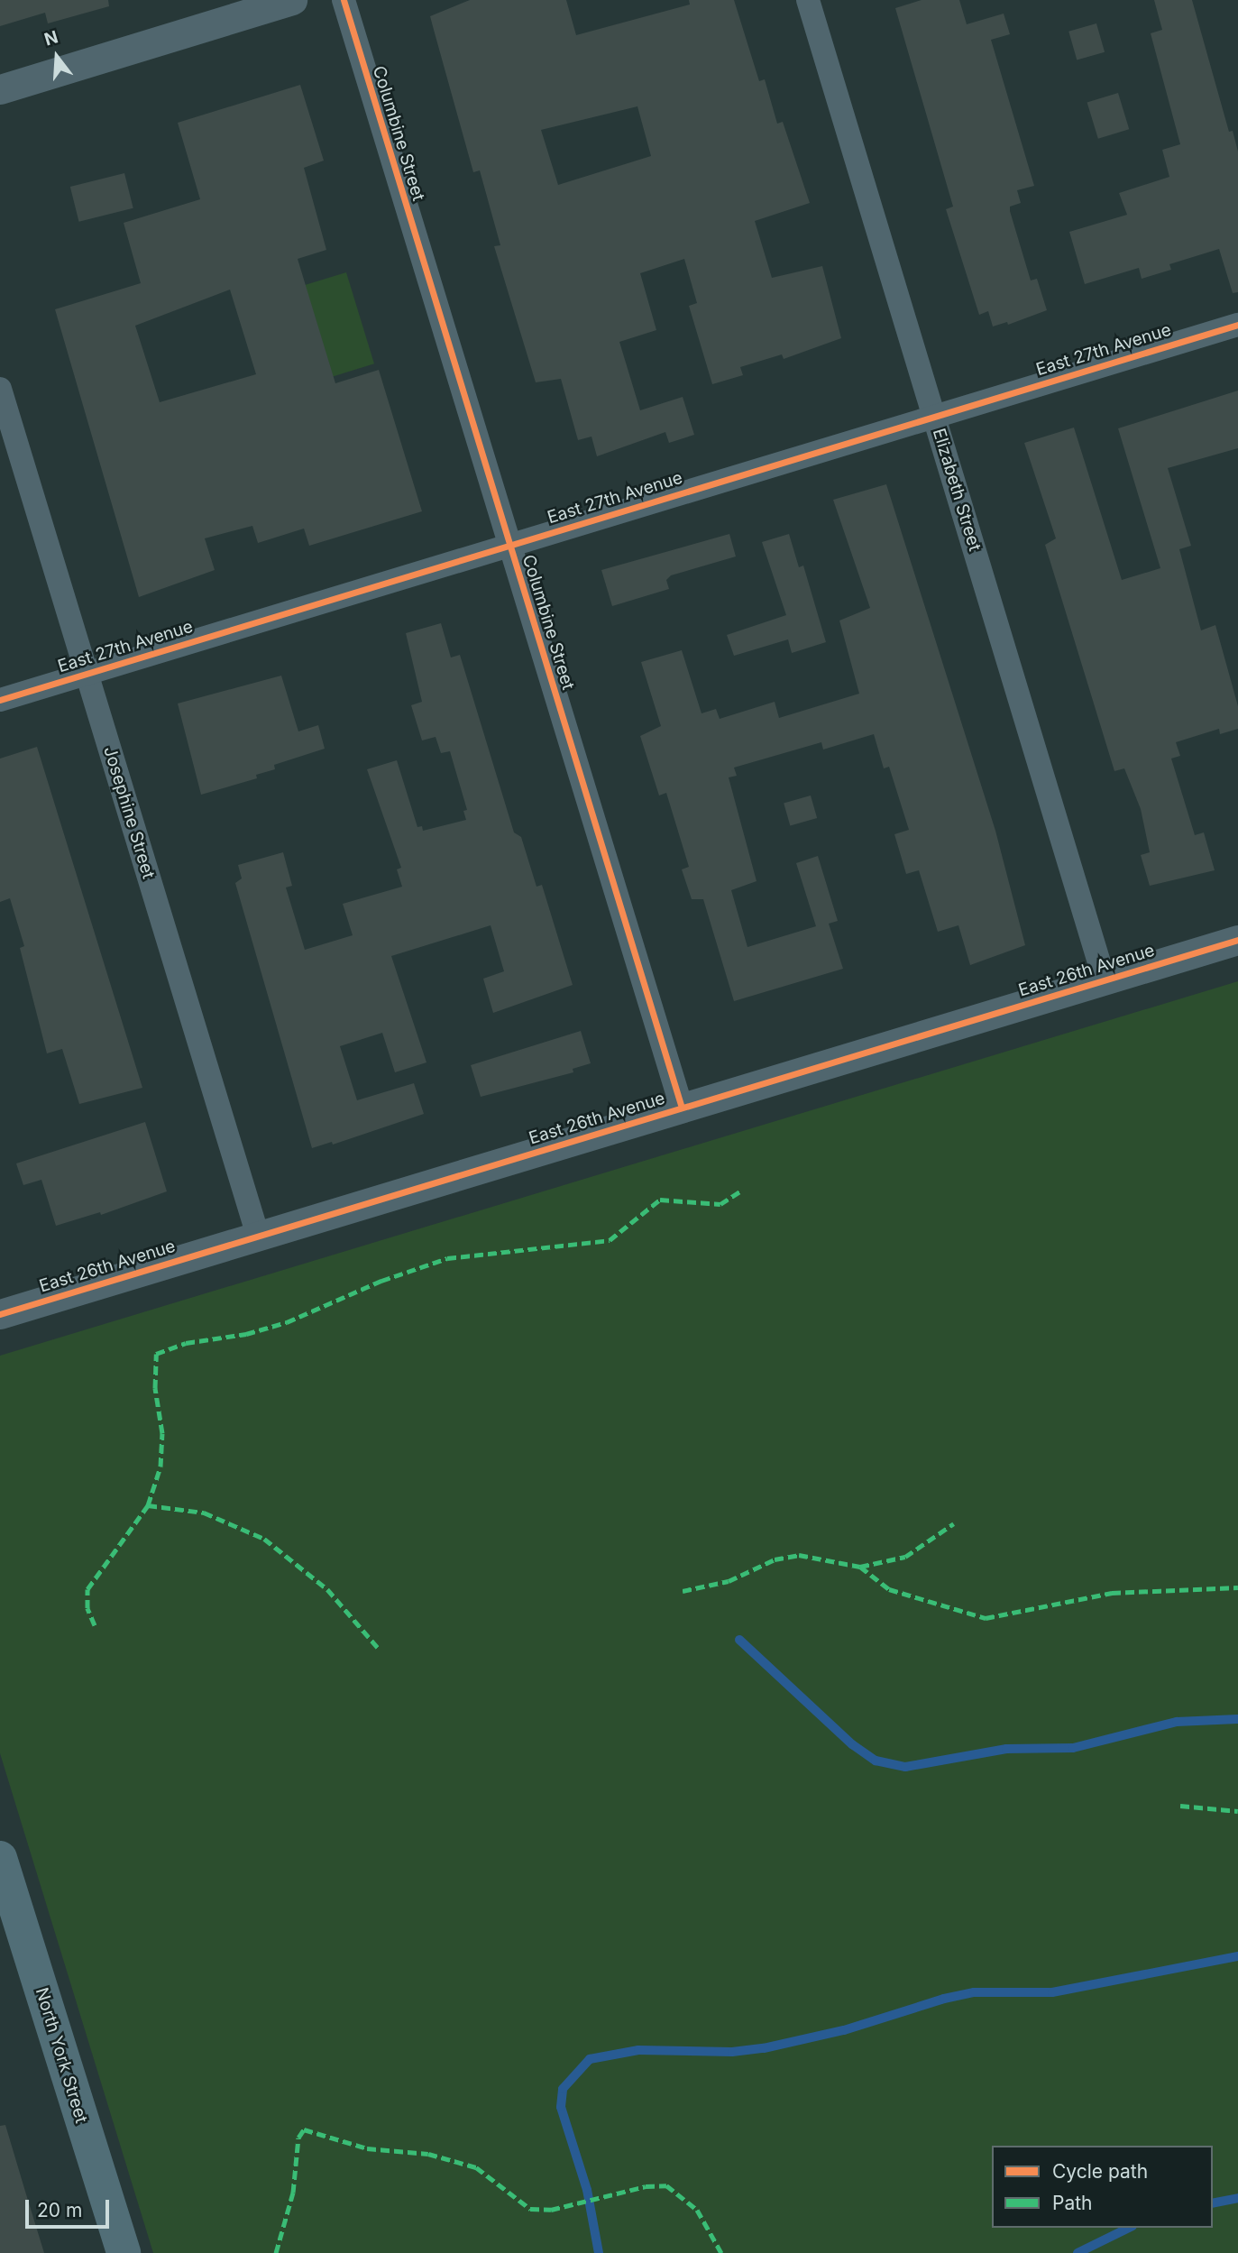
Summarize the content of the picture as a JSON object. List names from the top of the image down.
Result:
{
  "streets": {
    "main road": ["North York Street"],
    "street": [
      "Columbine Street",
      "East 27th Avenue",
      "Elizabeth Street",
      "Josephine Street",
      "East 26th Avenue"
    ]
  },
  "crossings": [
    ["Columbine Street", "East 27th Avenue"],
    ["Columbine Street", "East 26th Avenue"],
    ["East 27th Avenue", "Elizabeth Street"],
    ["East 27th Avenue", "Josephine Street"],
    ["Elizabeth Street", "East 26th Avenue"],
    ["Josephine Street", "East 26th Avenue"]
  ],
  "legend": ["Cycle path", "Path"],
  "scale_bar": "20 m",
  "north": "top"
}
